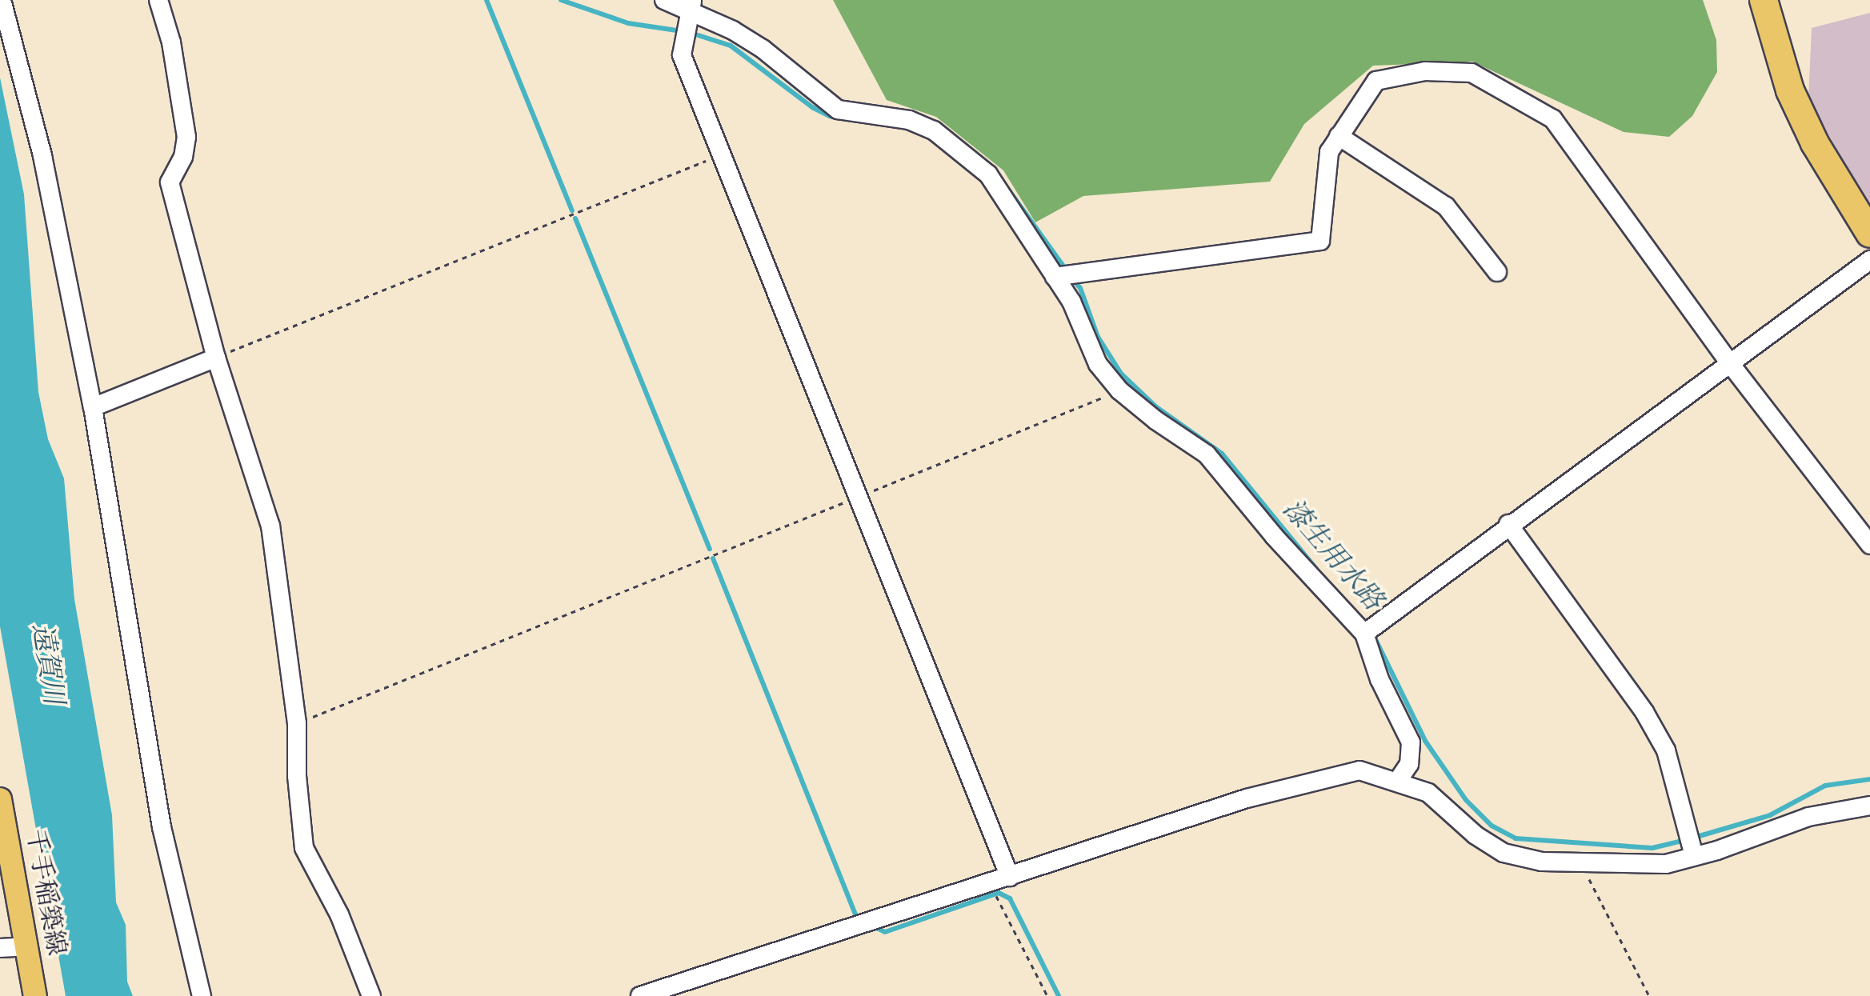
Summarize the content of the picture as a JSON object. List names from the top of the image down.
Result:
{
  "streets": {
    "main road": ["千手稲築線"]
  },
  "water": ["漆生用水路", "遠賀川"]
}
